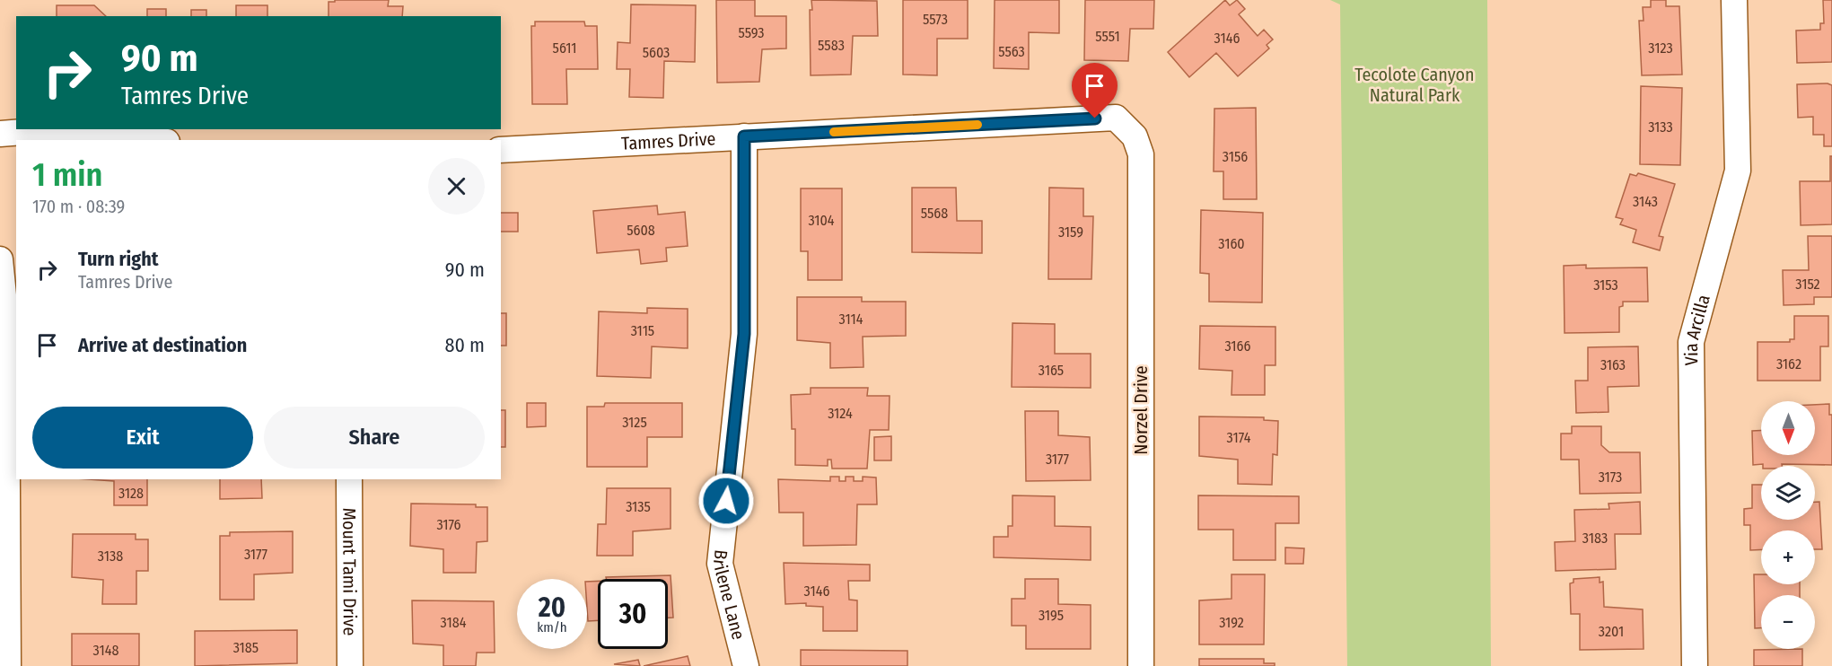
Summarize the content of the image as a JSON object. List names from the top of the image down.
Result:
{
  "streets": {
    "street": [
      "Tamres Drive",
      "Via Arcilla",
      "Norzel Drive",
      "Mount Tami Drive",
      "Brilene Lane"
    ]
  },
  "crossings": [
    ["Tamres Drive", "Norzel Drive"],
    ["Tamres Drive", "Brilene Lane"]
  ],
  "parks": ["Tecolote Canyon Natural Park"],
  "house_numbers": [
    "5573",
    "5593",
    "5551",
    "3146",
    "5583",
    "5611",
    "3123",
    "5563",
    "5603",
    "3133",
    "3156",
    "3143",
    "5568",
    "3104",
    "5608",
    "3159",
    "3160",
    "3152",
    "3153",
    "3114",
    "3115",
    "3166",
    "3162",
    "3163",
    "3165",
    "3124",
    "3125",
    "3174",
    "3177",
    "3173",
    "3128",
    "3135",
    "3176",
    "3183",
    "3177",
    "3138",
    "3146",
    "3195",
    "3184",
    "3192",
    "3201",
    "3185",
    "3148"
  ],
  "north": "bottom",
  "page": {
    "turn": ["90 m", "Tamres Drive"],
    "heading": ["1 min", "170 m · 08:39"],
    "list": [
      {
        "name": "Turn right",
        "note": "Tamres Drive",
        "value": "90 m"
      },
      {
        "name": "Arrive at destination",
        "value": "80 m"
      }
    ],
    "buttons": ["Exit", "Share"],
    "map_buttons": ["+", "−"],
    "speed": "20 km/h",
    "limit": "30"
  }
}
